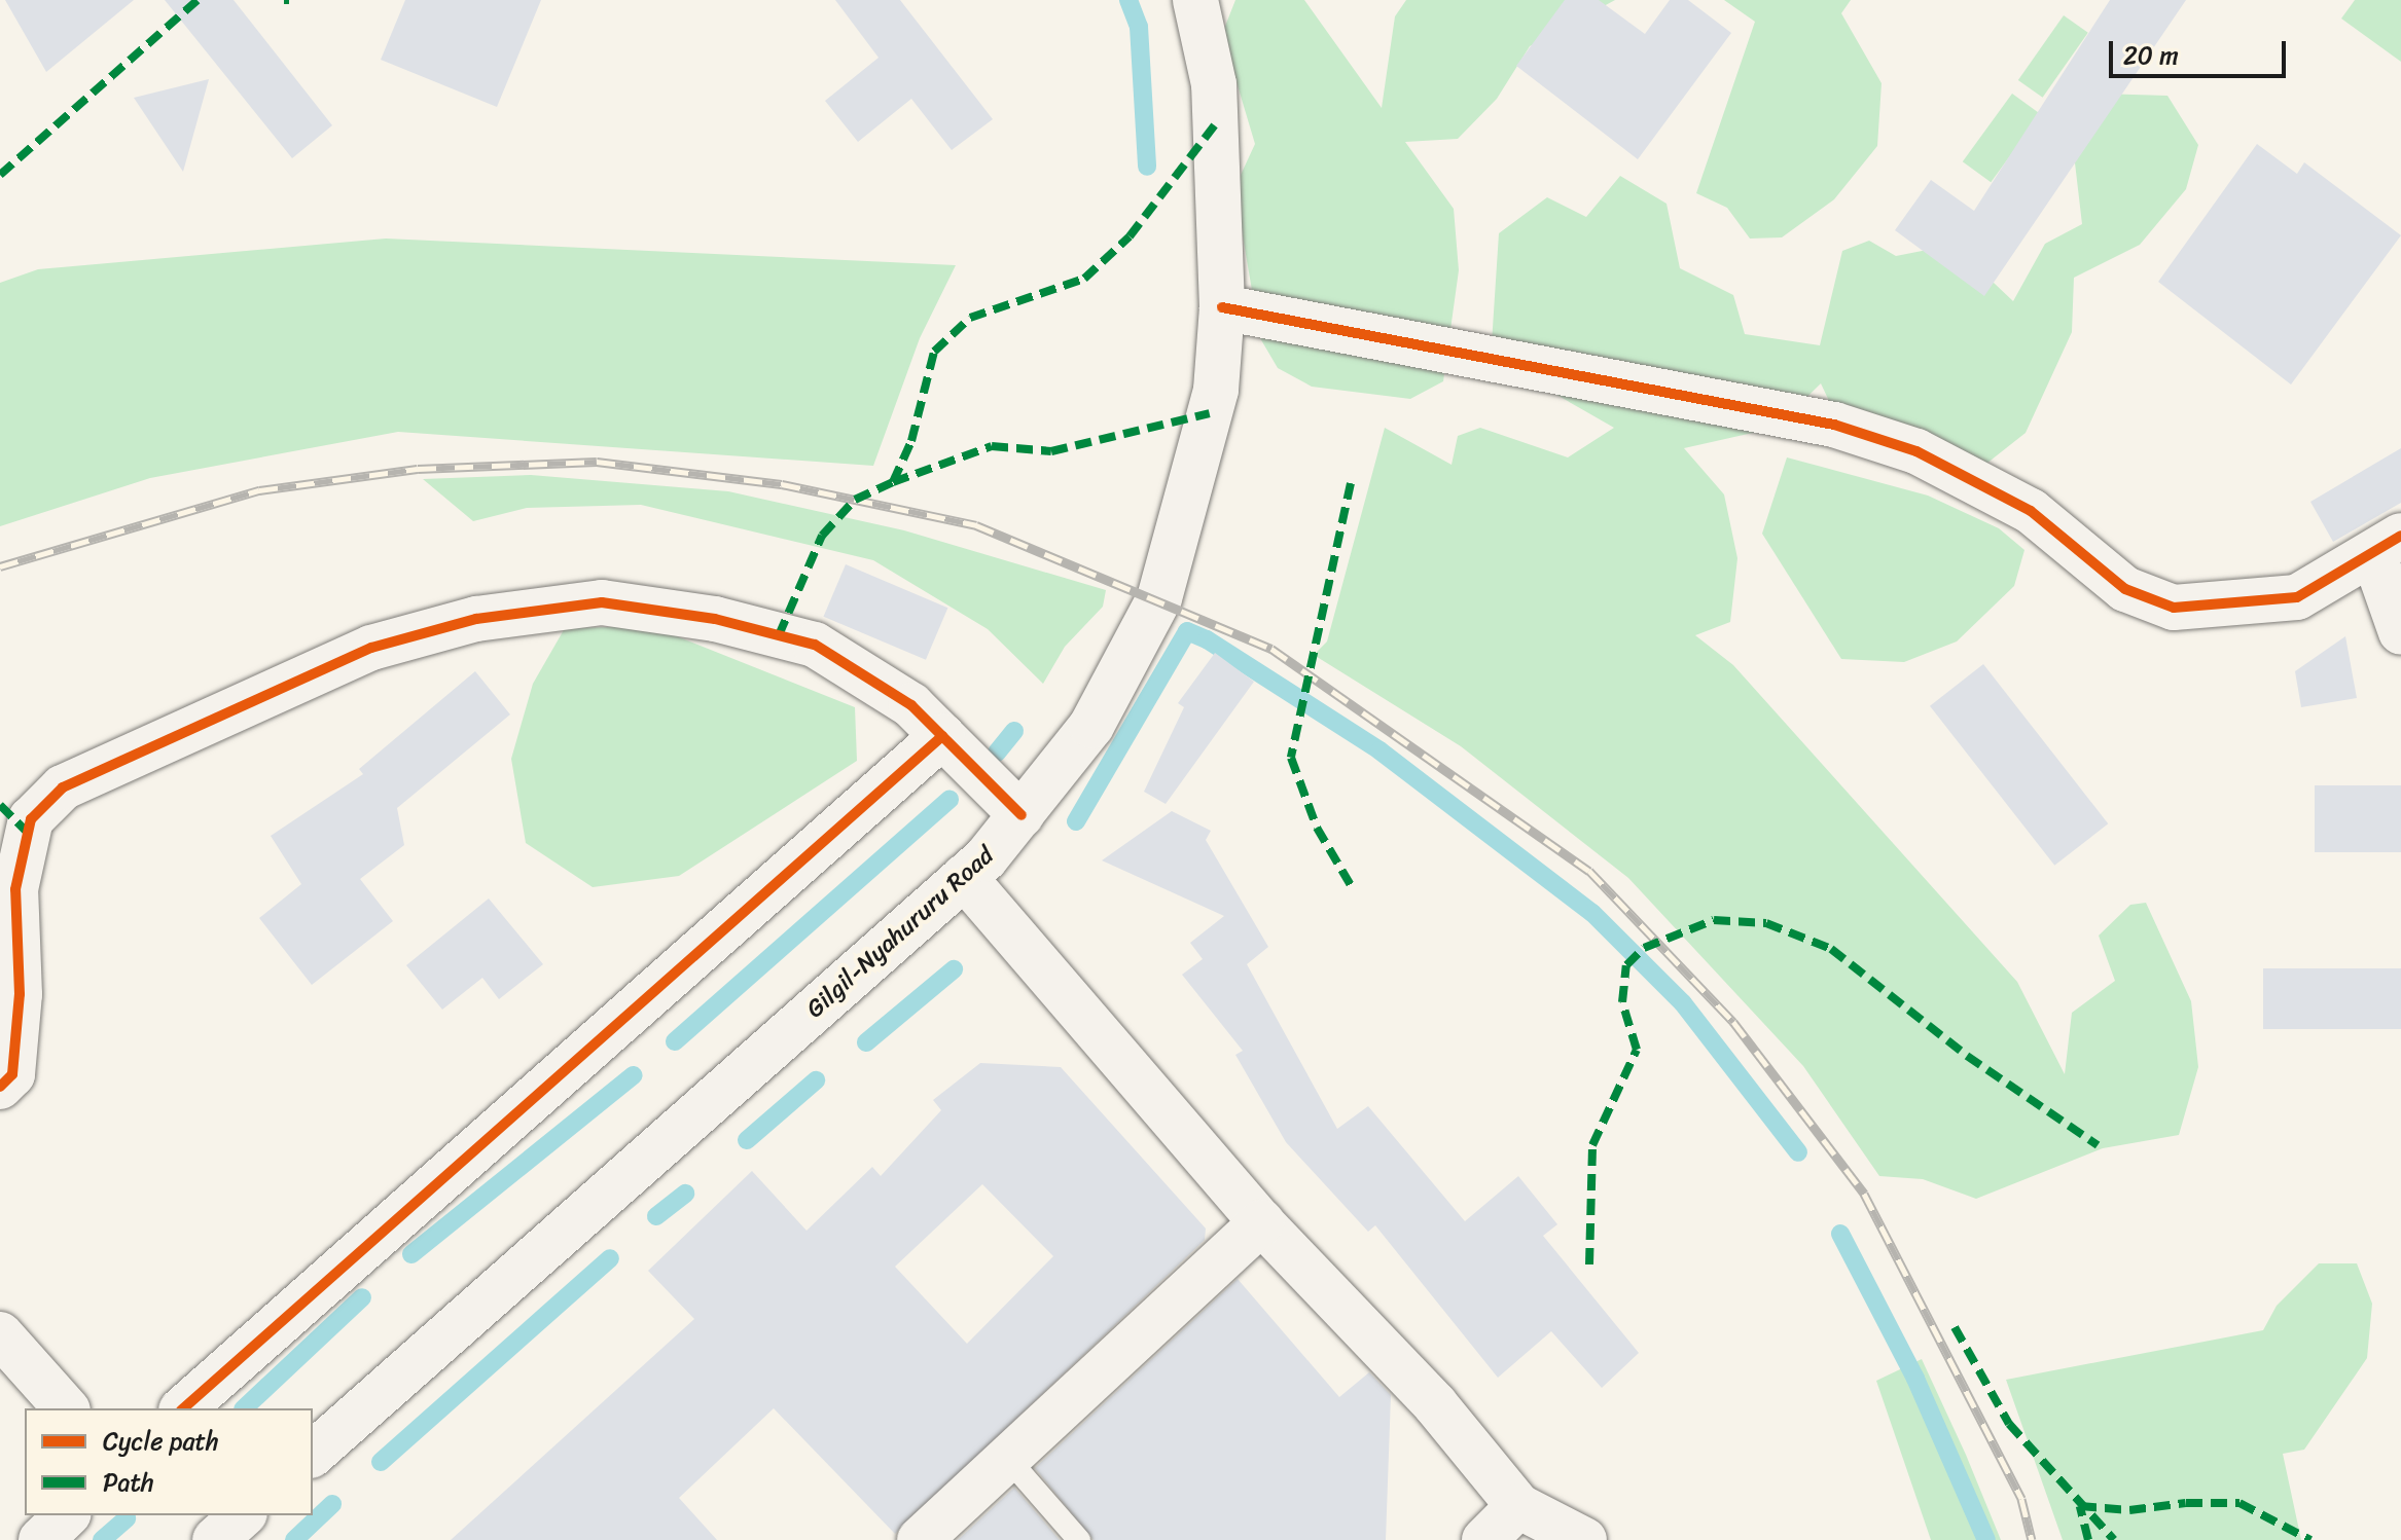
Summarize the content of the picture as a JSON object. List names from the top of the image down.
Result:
{
  "streets": {
    "street": ["Gilgil-Nyahururu Road"]
  },
  "legend": ["Cycle path", "Path"],
  "scale_bar": "20 m"
}
